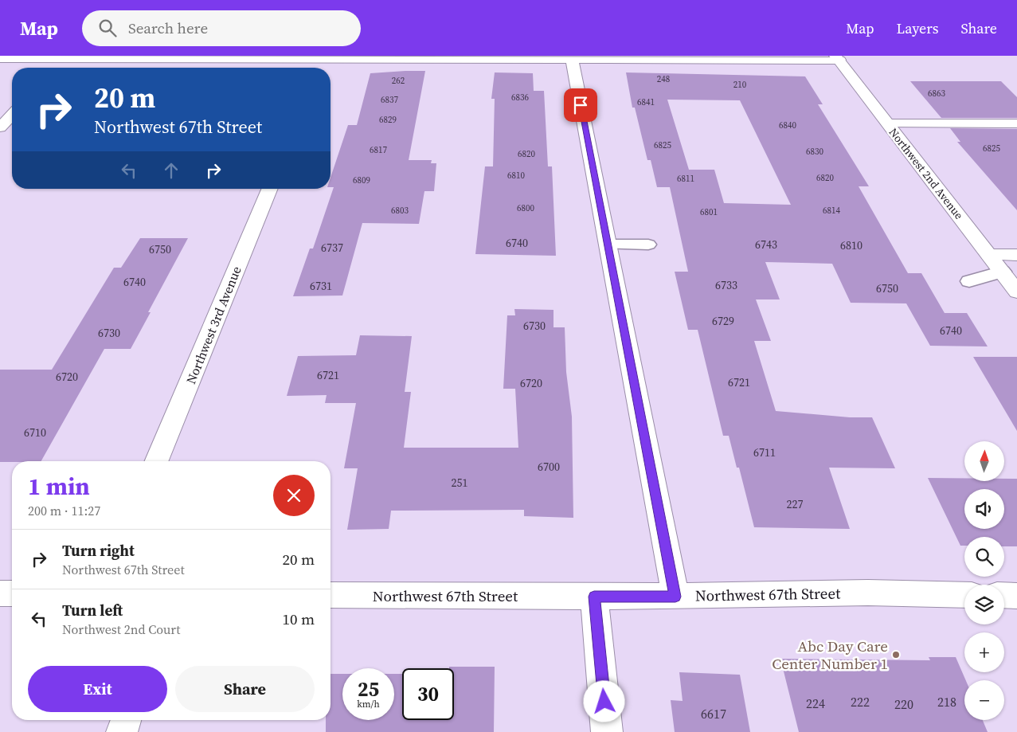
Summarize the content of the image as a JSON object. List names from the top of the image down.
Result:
{
  "streets": {
    "street": ["Northwest 2nd Avenue", "Northwest 3rd Avenue", "Northwest 67th Street"]
  },
  "places": ["Abc Day Care Center Number 1"],
  "house_numbers": [
    "248",
    "262",
    "210",
    "6863",
    "6836",
    "6837",
    "6841",
    "6829",
    "6840",
    "6825",
    "6825",
    "6817",
    "6830",
    "6820",
    "6810",
    "6820",
    "6811",
    "6809",
    "6800",
    "6803",
    "6814",
    "6801",
    "6740",
    "6743",
    "6810",
    "6737",
    "6750",
    "6740",
    "6733",
    "6731",
    "6750",
    "6729",
    "6730",
    "6740",
    "6730",
    "6721",
    "6720",
    "6721",
    "6720",
    "6710",
    "6711",
    "6700",
    "251",
    "227",
    "222",
    "218",
    "224",
    "220",
    "6617"
  ],
  "north": "top",
  "page": {
    "header": "Map",
    "search": "Search here",
    "nav": ["Map", "Layers", "Share"],
    "turn": ["20 m", "Northwest 67th Street"],
    "map_buttons": ["+", "−"],
    "heading": ["1 min", "200 m · 11:27"],
    "list": [
      {
        "name": "Turn right",
        "note": "Northwest 67th Street",
        "value": "20 m"
      },
      {
        "name": "Turn left",
        "note": "Northwest 2nd Court",
        "value": "10 m"
      }
    ],
    "buttons": ["Exit", "Share"],
    "speed": "25 km/h",
    "limit": "30"
  }
}
